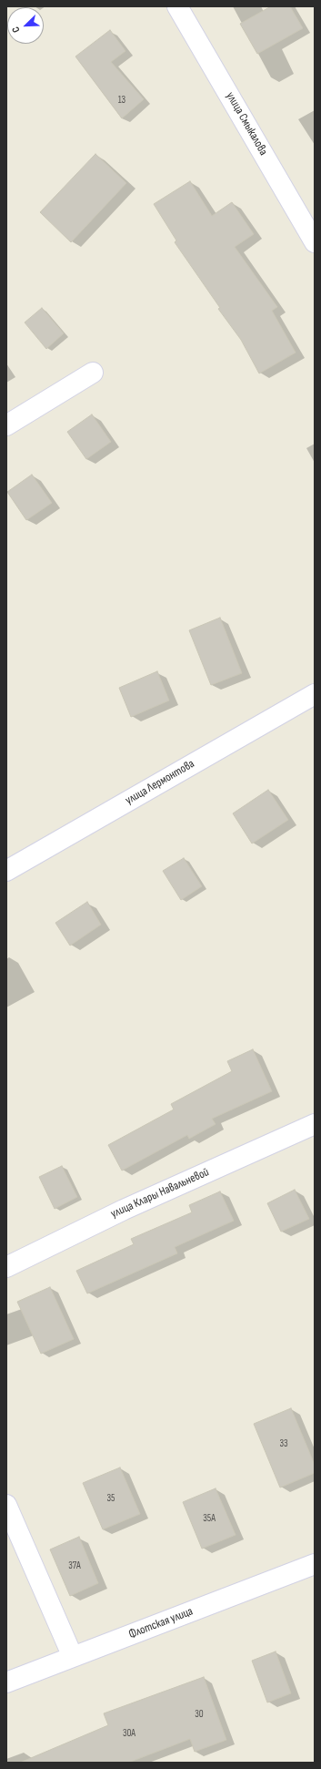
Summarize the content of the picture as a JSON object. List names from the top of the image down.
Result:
{
  "streets": {
    "street": [
      "улица Смыкалова",
      "улица Лермонтова",
      "улица Клары Навальневой",
      "Флотская улица"
    ]
  },
  "house_numbers": [
    "13",
    "33",
    "35",
    "35А",
    "37А",
    "30",
    "30А"
  ],
  "north": "bottom left"
}
